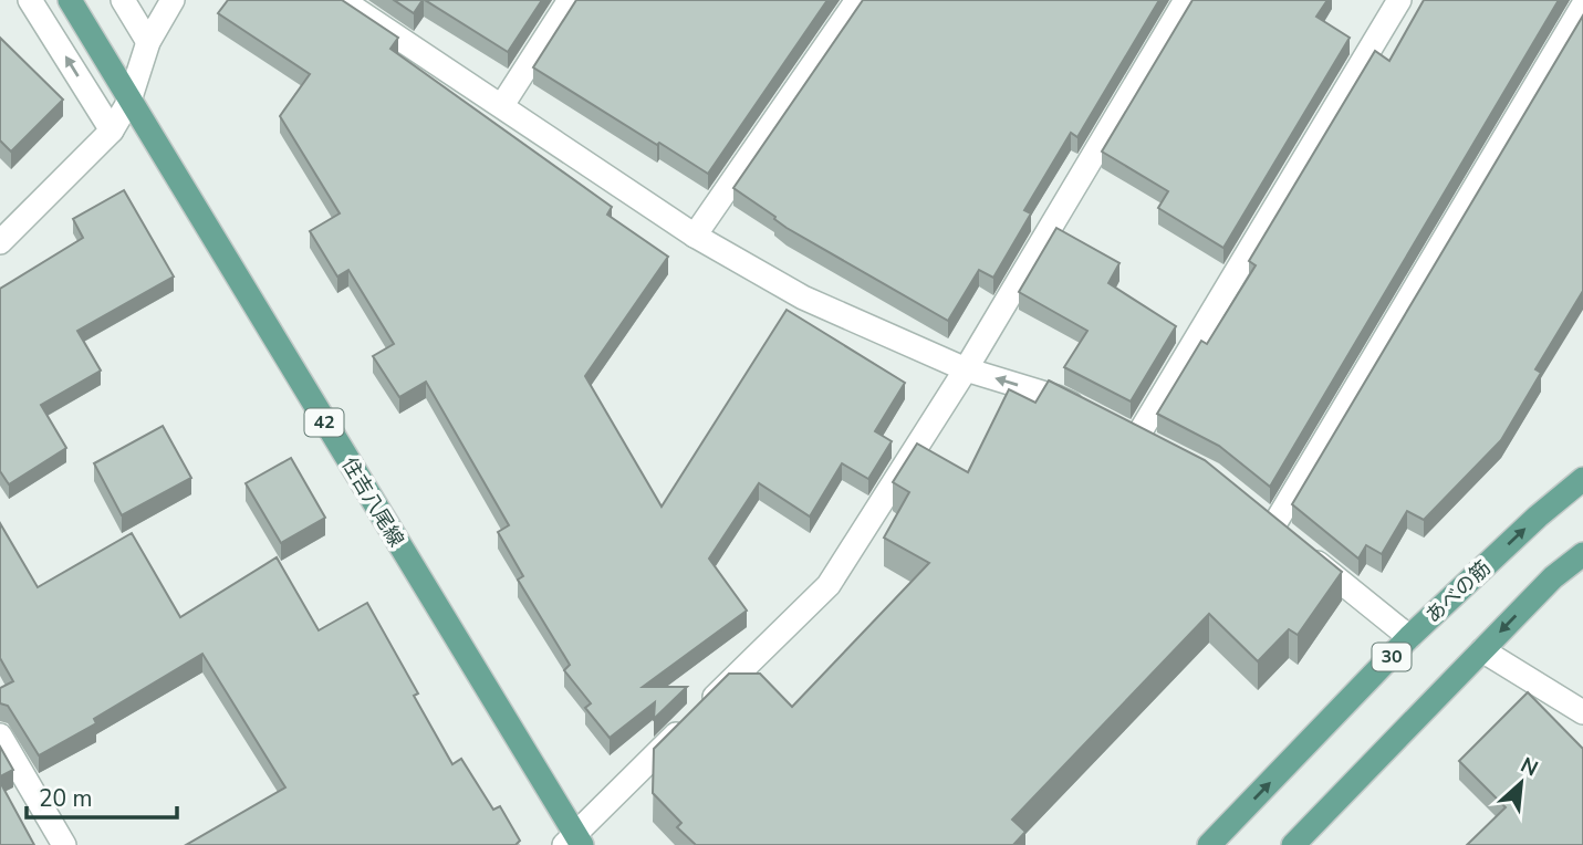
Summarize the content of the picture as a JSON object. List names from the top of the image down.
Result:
{
  "streets": {
    "main road": [
      "42",
      "住吉八尾線",
      "あべの筋",
      "30"
    ]
  },
  "scale_bar": "20 m",
  "north": "top right"
}
